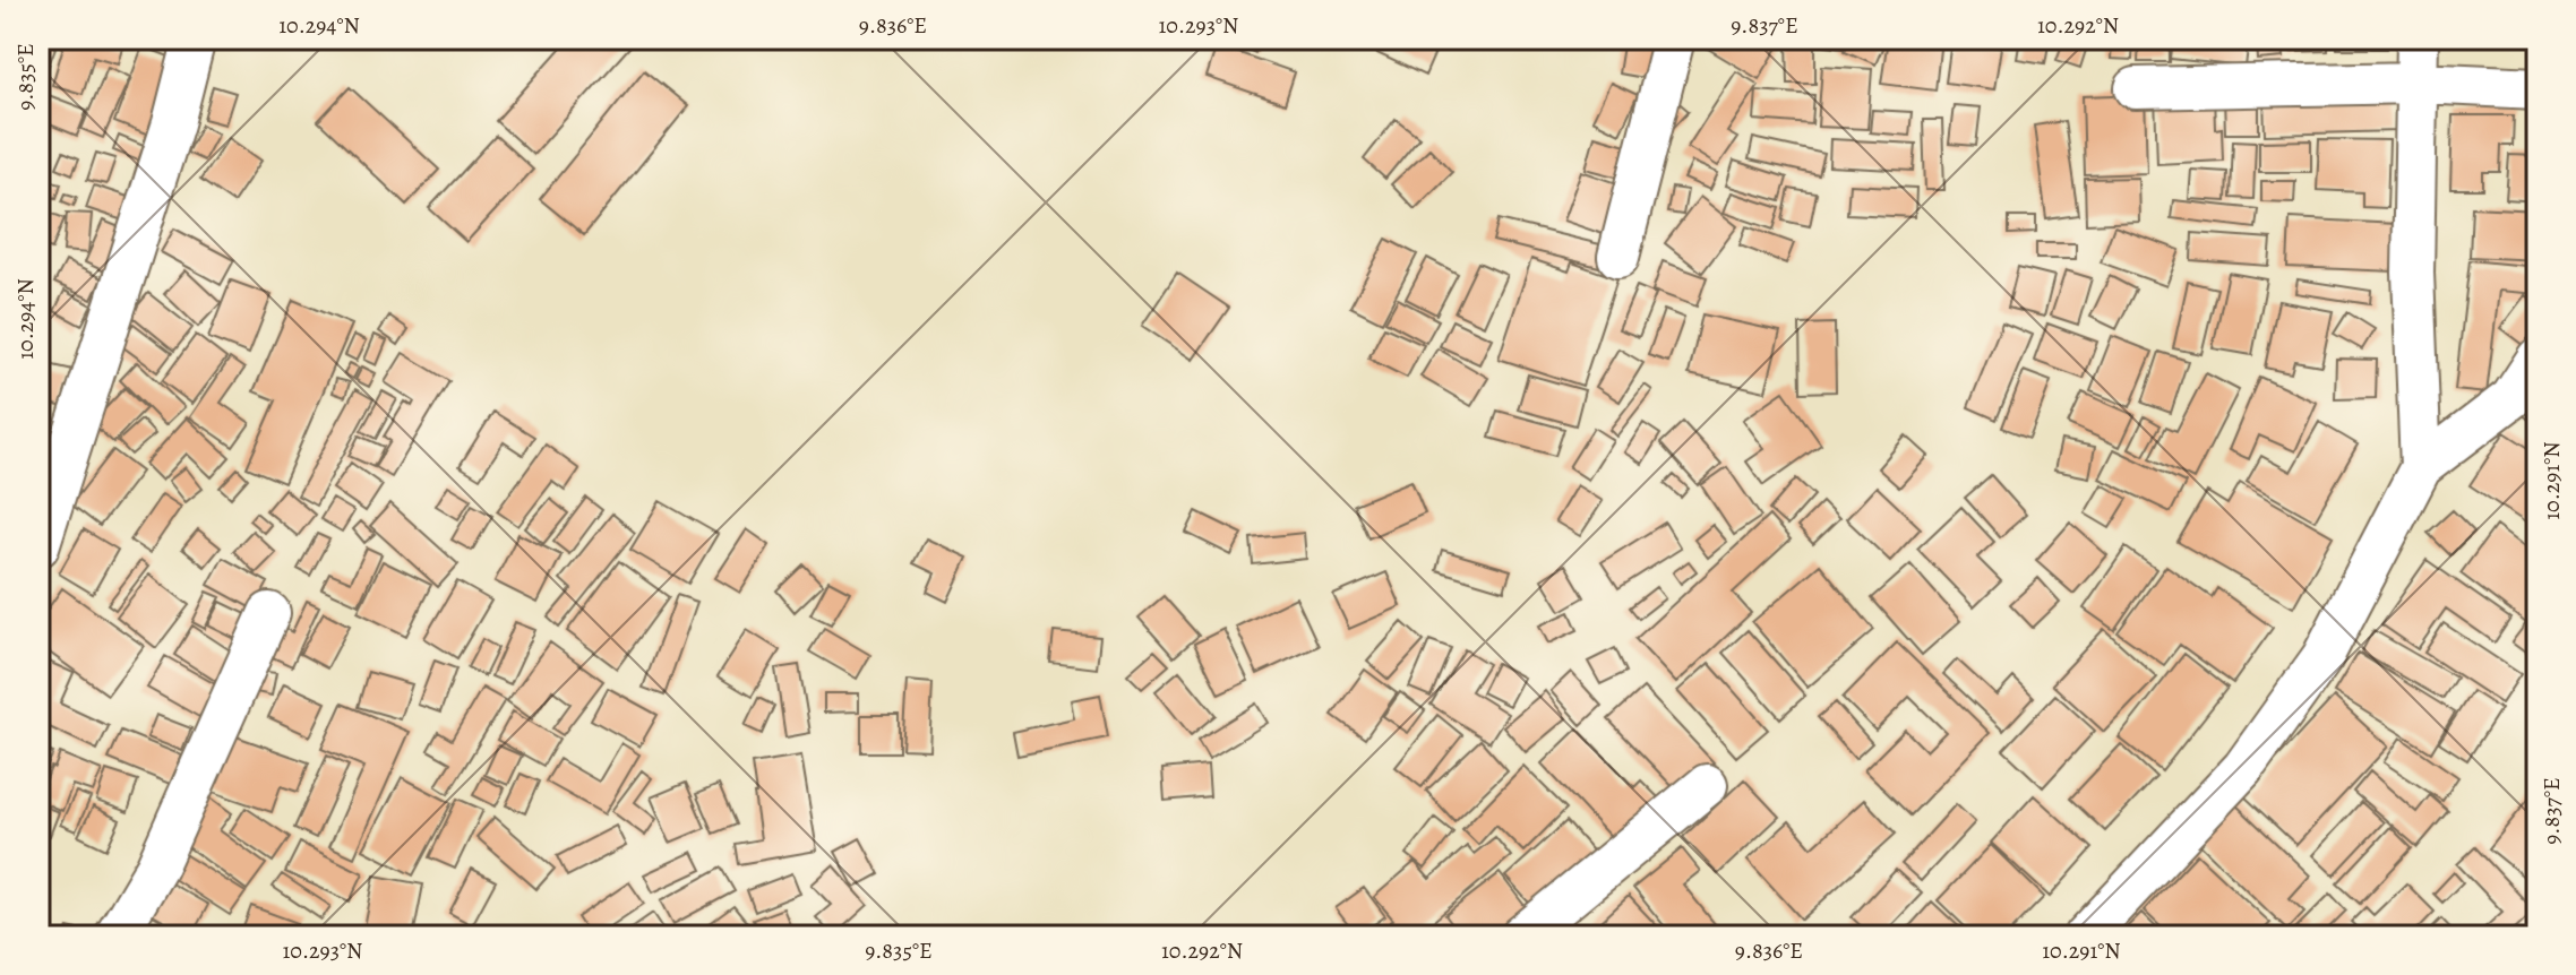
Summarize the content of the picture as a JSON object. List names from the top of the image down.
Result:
{
  "coordinates": [
    "10.294°N",
    "9.836°E",
    "10.293°N",
    "9.837°E",
    "10.292°N",
    "9.835°E",
    "10.291°N"
  ]
}
